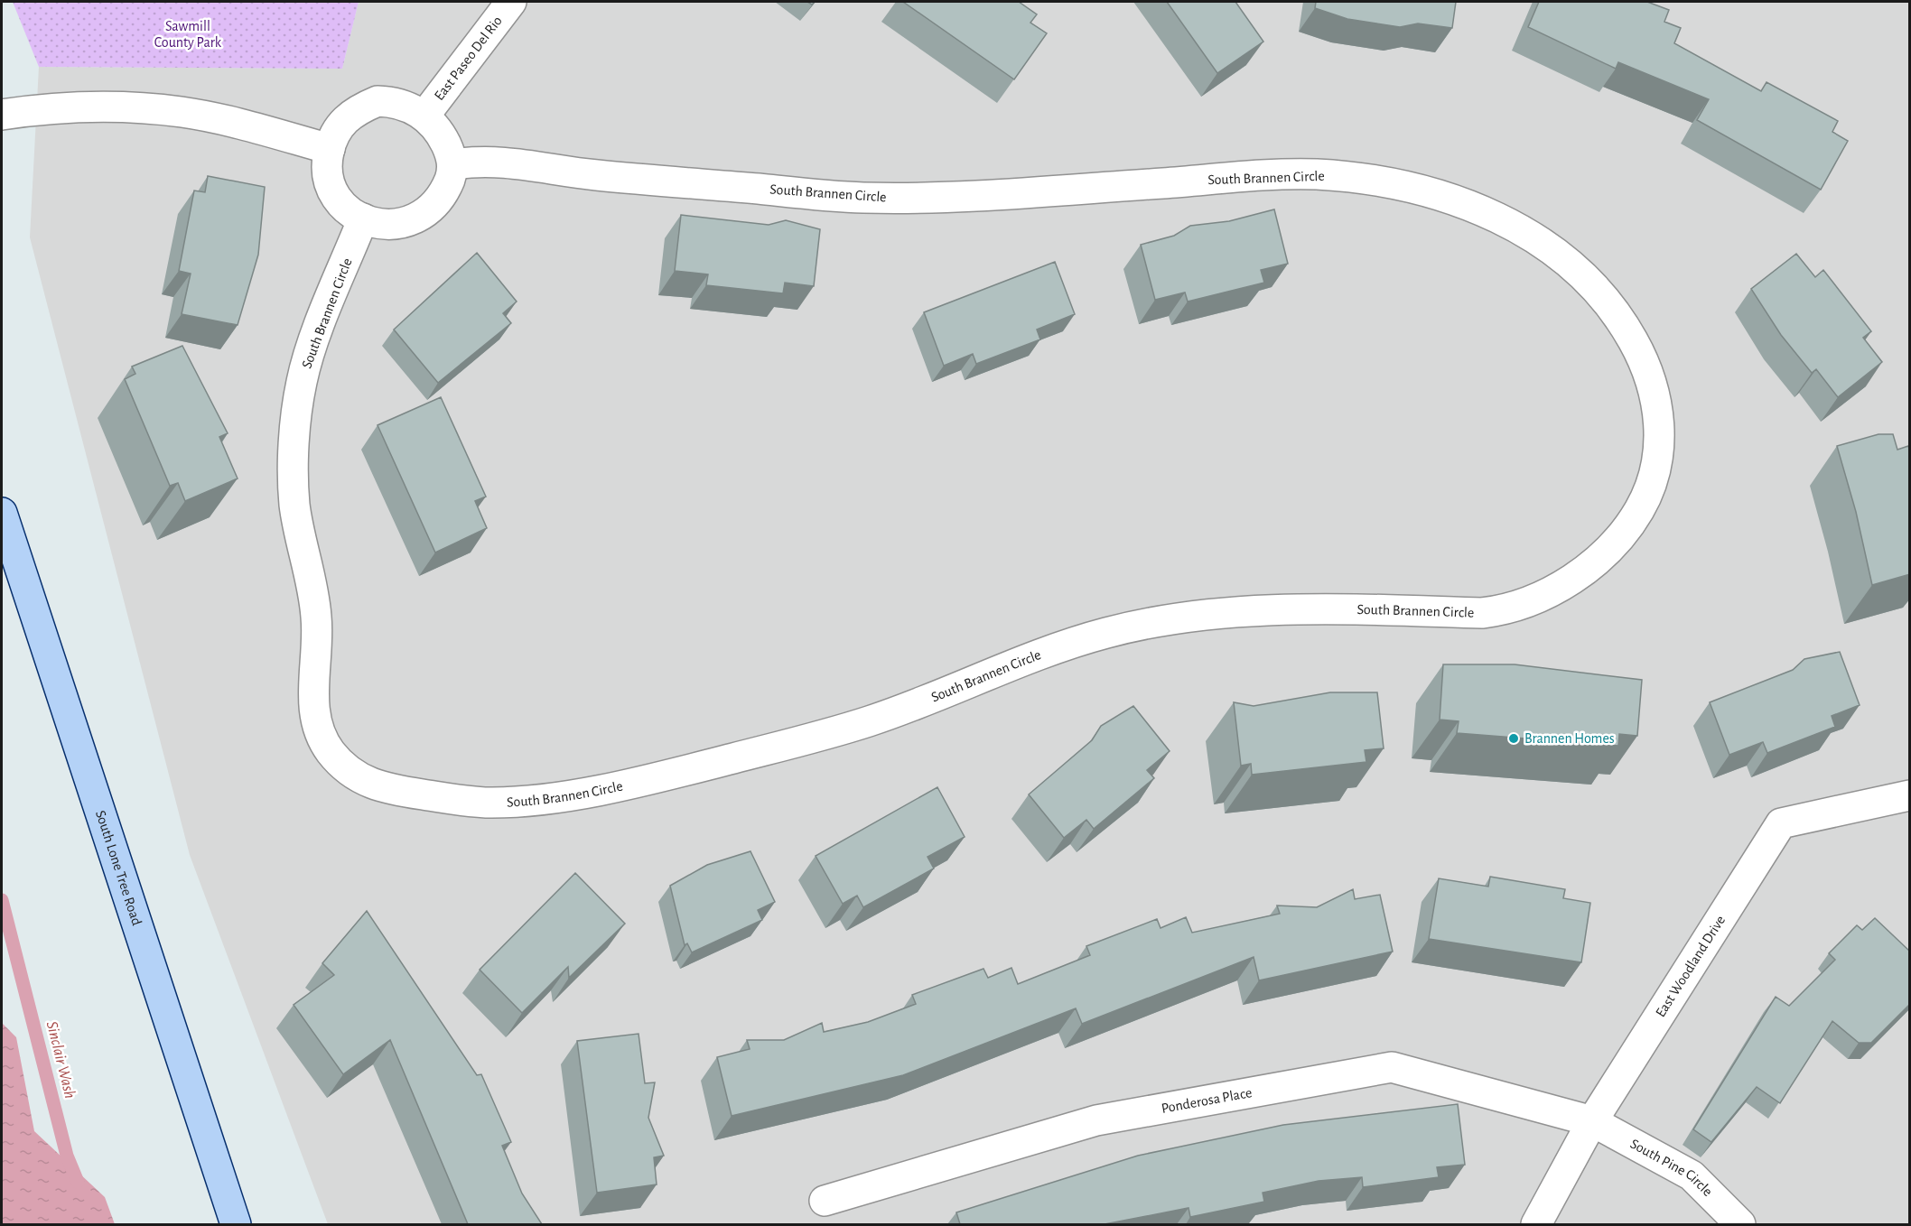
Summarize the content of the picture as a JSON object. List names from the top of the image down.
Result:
{
  "streets": {
    "main road": ["South Lone Tree Road"],
    "street": [
      "East Paseo Del Rio",
      "South Brannen Circle",
      "East Woodland Drive",
      "Ponderosa Place",
      "South Pine Circle"
    ]
  },
  "crossings": [
    ["East Paseo Del Rio", "South Brannen Circle"],
    ["East Woodland Drive", "Ponderosa Place"],
    ["East Woodland Drive", "South Pine Circle"],
    ["Ponderosa Place", "South Pine Circle"]
  ],
  "water": ["Sinclair Wash"],
  "parks": ["Sawmill County Park"],
  "places": ["Brannen Homes"]
}
